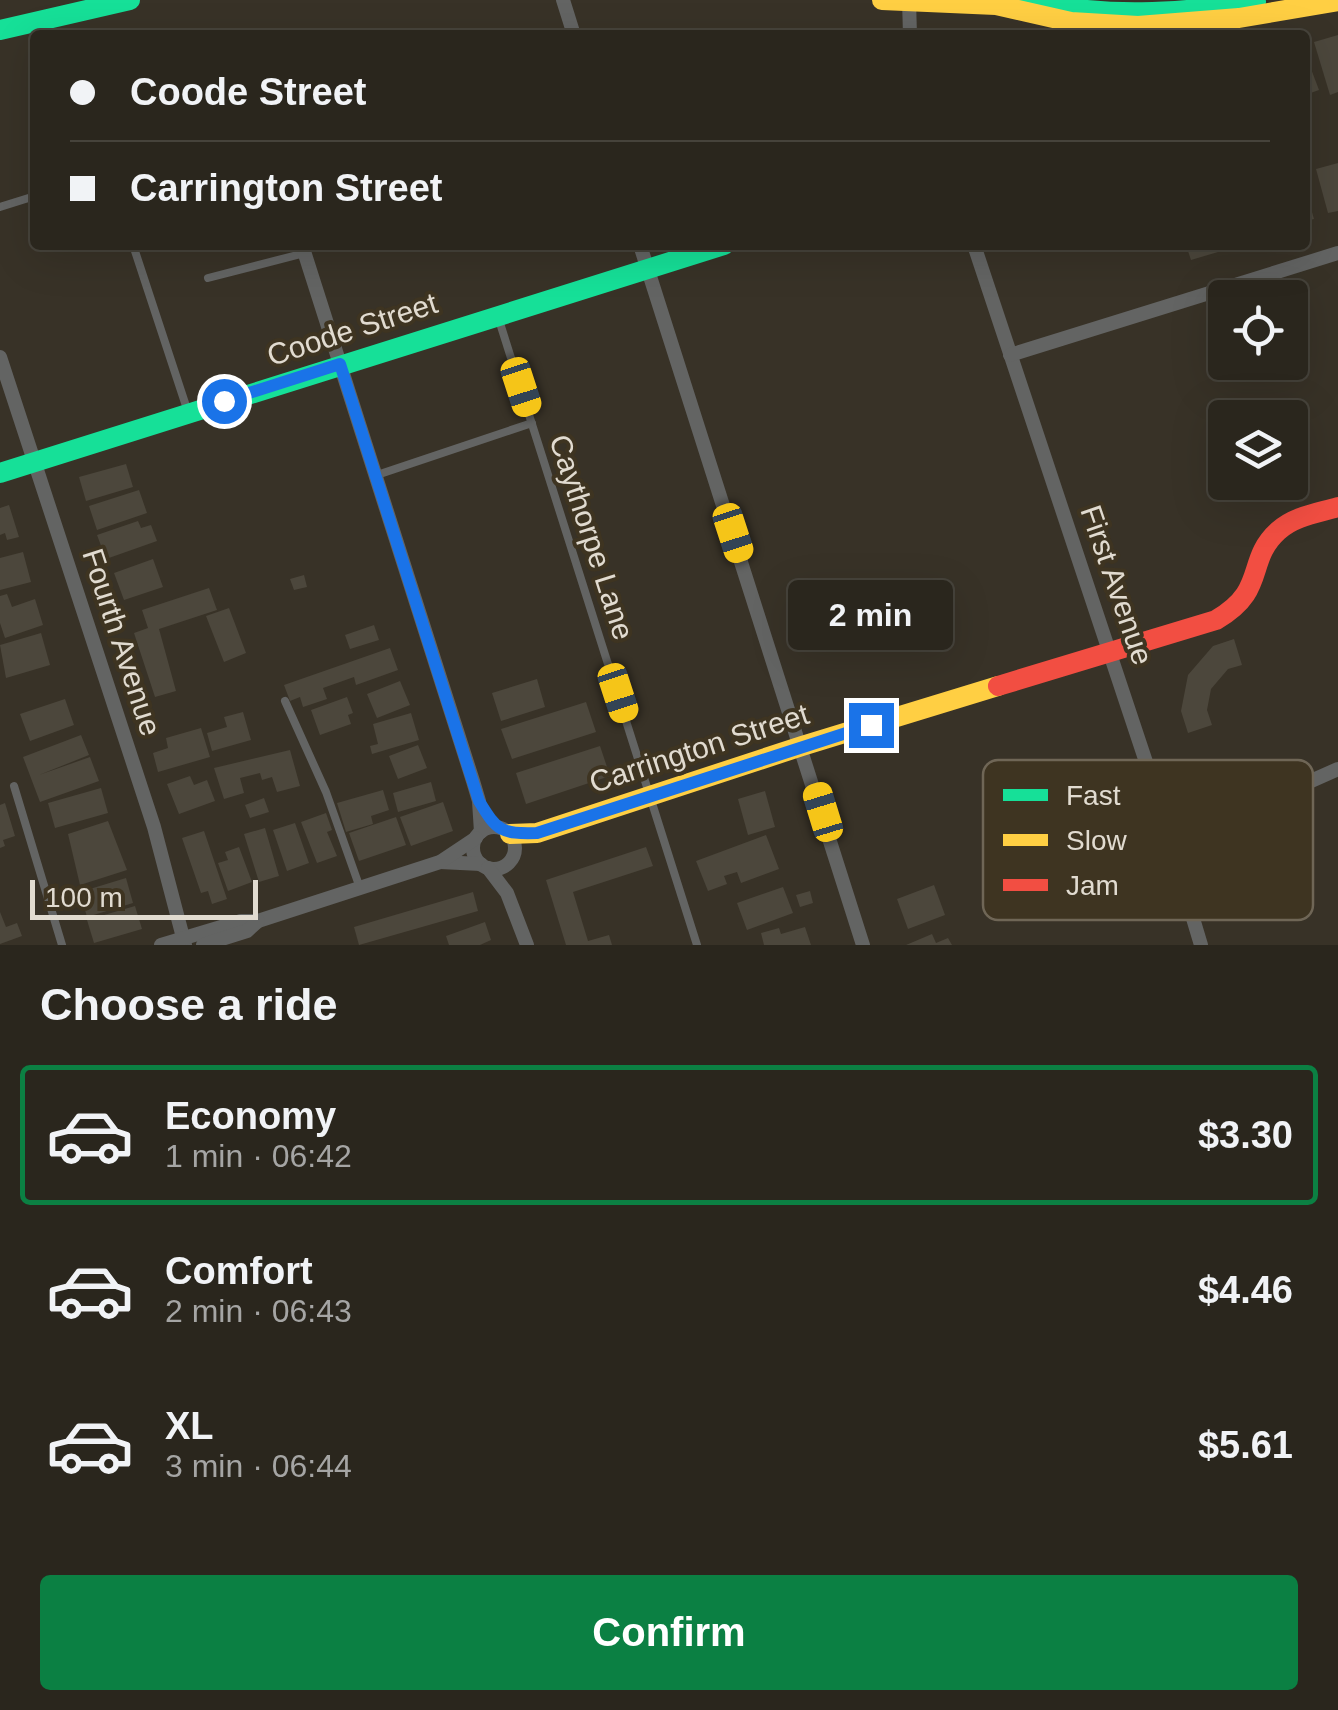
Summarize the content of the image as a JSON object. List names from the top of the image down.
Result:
{
  "streets": {
    "street": [
      "Coode Street",
      "First Avenue",
      "Fourth Avenue",
      "Carrington Street"
    ],
    "lane": ["Caythorpe Lane"]
  },
  "crossings": [
    ["Coode Street", "Caythorpe Lane"],
    ["Coode Street", "Fourth Avenue"],
    ["Caythorpe Lane", "Carrington Street"],
    ["First Avenue", "Carrington Street"]
  ],
  "legend": ["Fast", "Slow", "Jam"],
  "scale_bar": "100 m",
  "page": {
    "banner": ["Coode Street", "Carrington Street"],
    "bubble": "2 min",
    "scale": "100 m",
    "heading": "Choose a ride",
    "list": [
      {
        "name": "Economy",
        "note": "1 min · 06:42",
        "value": "$3.30"
      },
      {
        "name": "Comfort",
        "note": "2 min · 06:43",
        "value": "$4.46"
      },
      {
        "name": "XL",
        "note": "3 min · 06:44",
        "value": "$5.61"
      }
    ],
    "buttons": "Confirm"
  }
}
